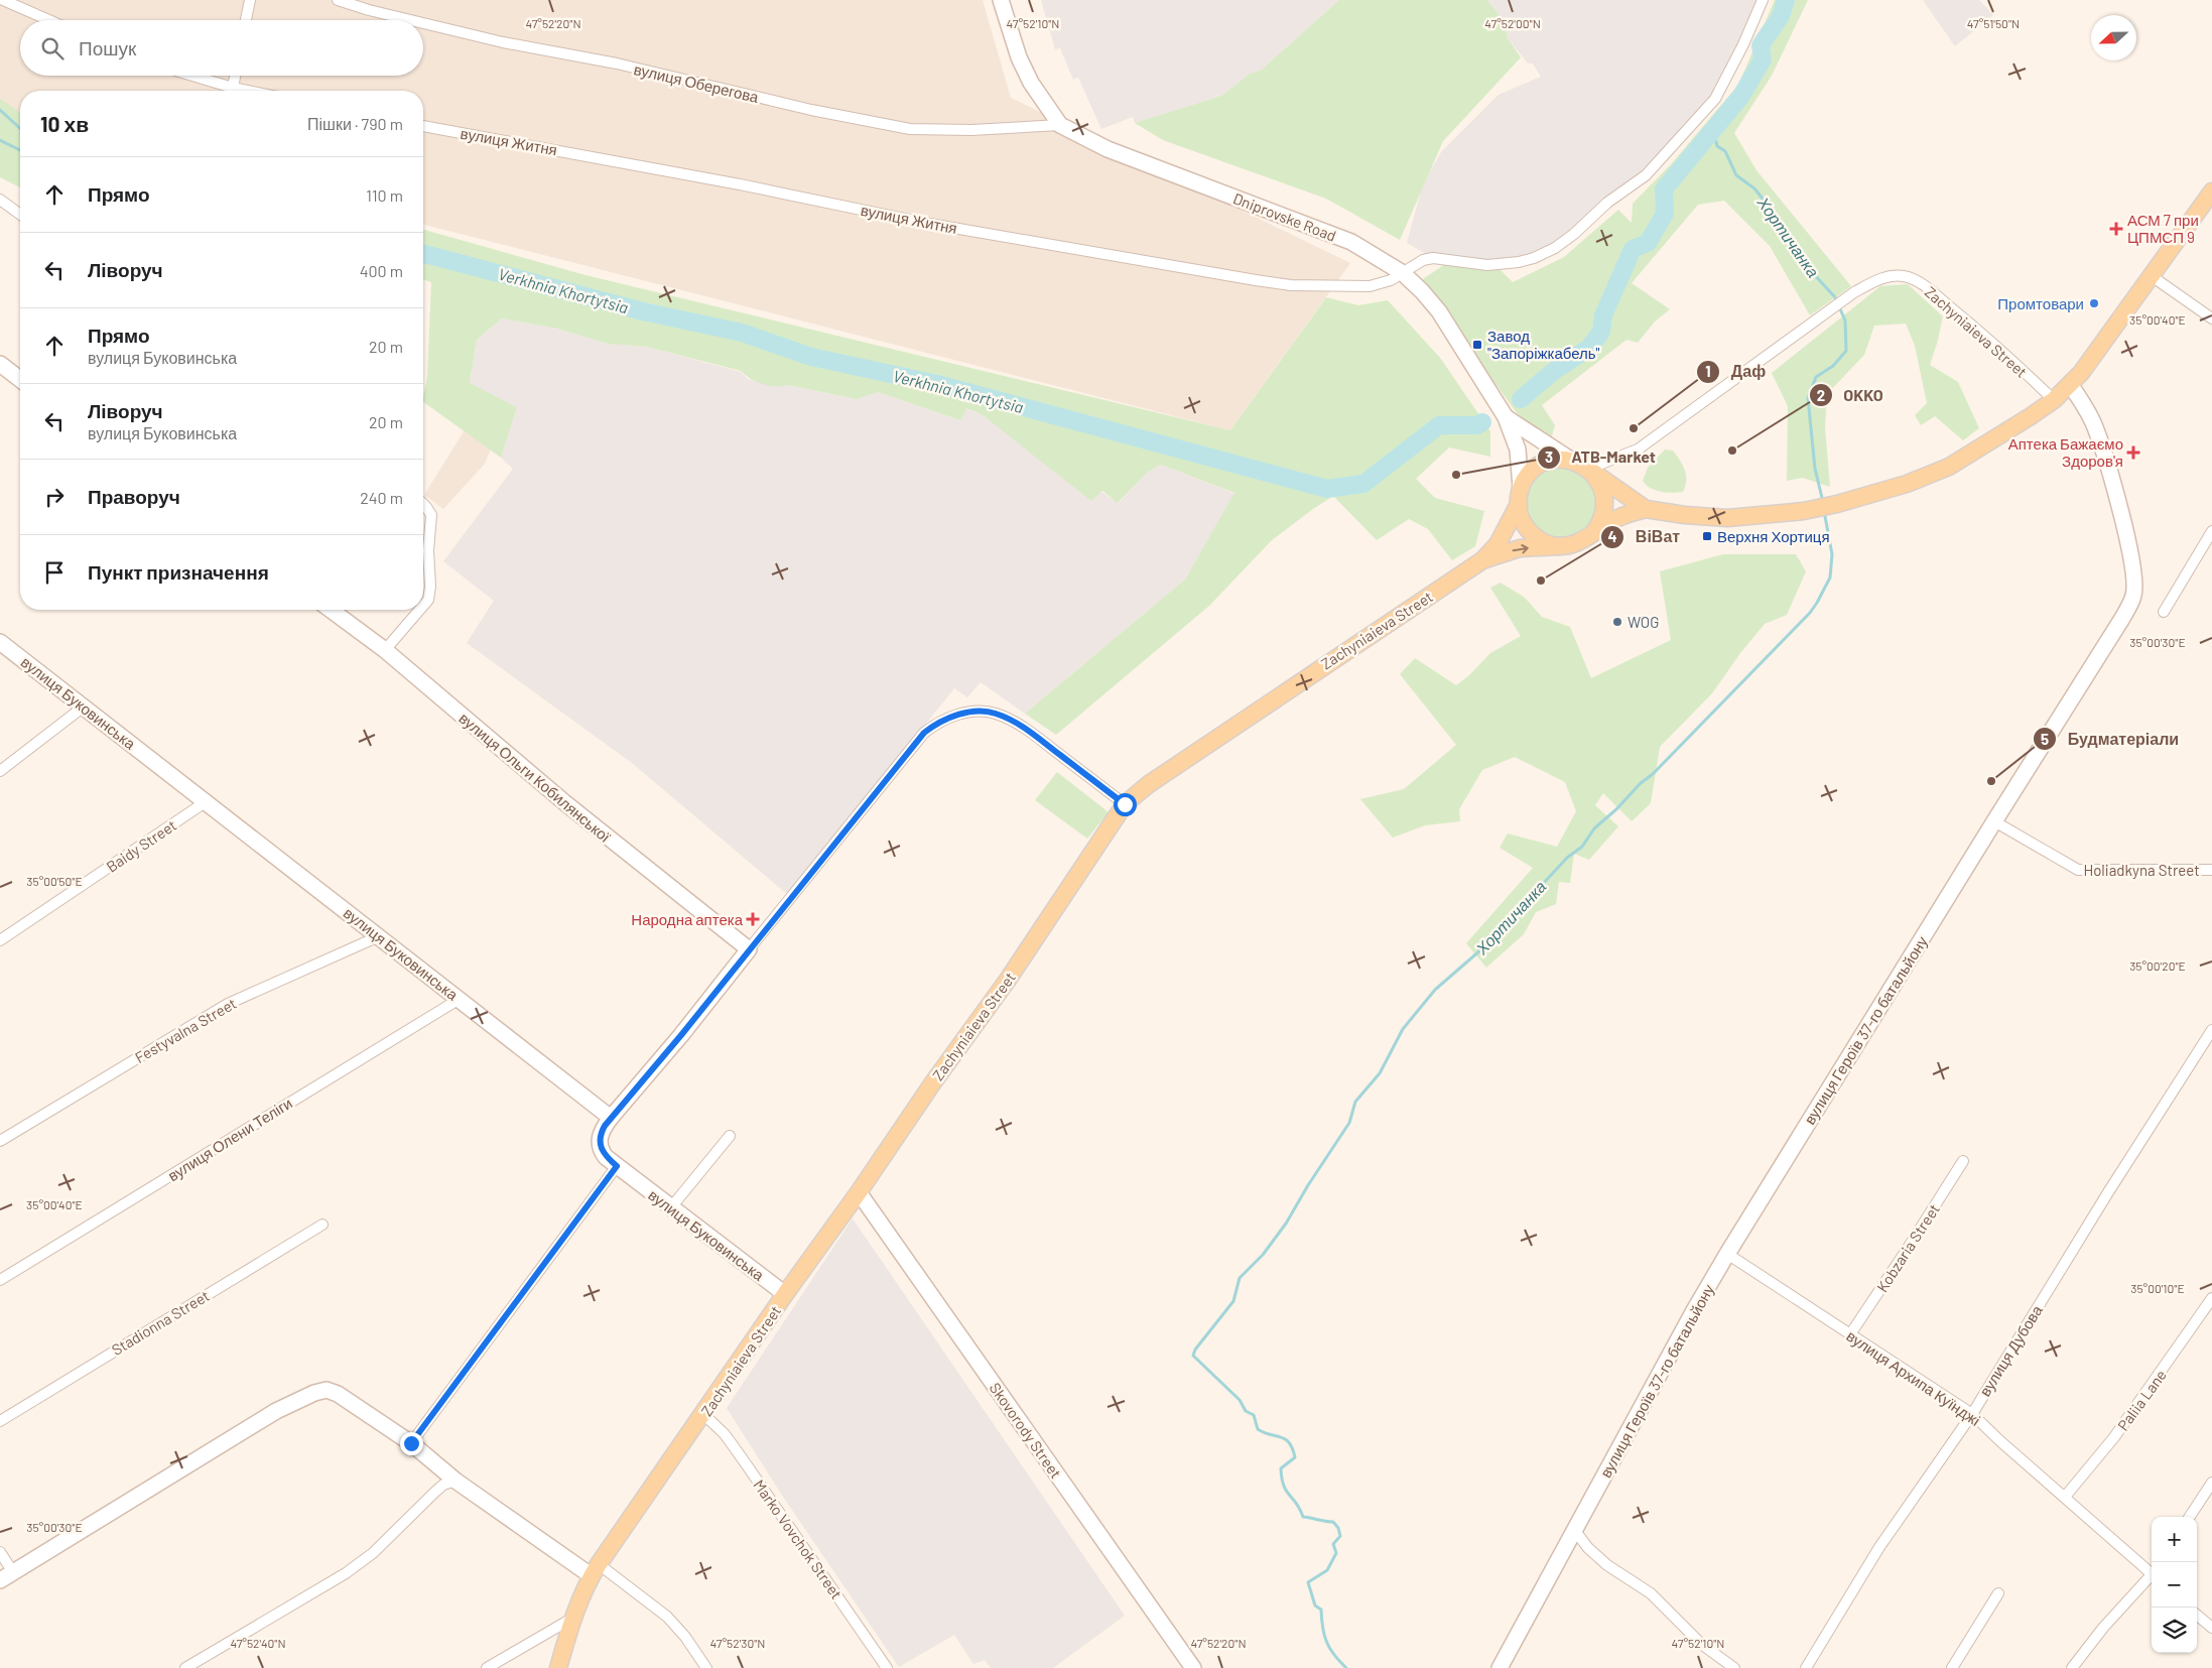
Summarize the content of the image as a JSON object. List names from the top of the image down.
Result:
{
  "streets": {
    "main road": ["Zachyniaieva Street"],
    "street": [
      "вулиця Оберегова",
      "вулиця Житня",
      "Dniprovske Road",
      "вулиця Буковинська",
      "вулиця Ольги Кобилянської",
      "Baidy Street",
      "Holiadkyna Street",
      "Festyvalna Street",
      "вулиця Героїв 37-го батальйону",
      "вулиця Олени Теліги",
      "Kobzaria Street",
      "Stadionna Street",
      "вулиця Дубова",
      "вулиця Архипа Куїнджі",
      "Paliia Lane",
      "Skovorody Street",
      "Marko Vovchok Street"
    ]
  },
  "crossings": [
    ["вулиця Оберегова", "Dniprovske Road"],
    ["вулиця Житня", "Dniprovske Road"],
    ["Dniprovske Road", "Zachyniaieva Street"],
    ["Zachyniaieva Street", "вулиця Буковинська"],
    ["Zachyniaieva Street", "Skovorody Street"],
    ["Zachyniaieva Street", "Marko Vovchok Street"],
    ["вулиця Буковинська", "Baidy Street"],
    ["вулиця Буковинська", "Festyvalna Street"],
    ["вулиця Буковинська", "вулиця Олени Теліги"],
    ["Holiadkyna Street", "вулиця Героїв 37-го батальйону"],
    ["вулиця Героїв 37-го батальйону", "вулиця Архипа Куїнджі"],
    ["Kobzaria Street", "вулиця Архипа Куїнджі"],
    ["вулиця Дубова", "вулиця Архипа Куїнджі"],
    ["вулиця Архипа Куїнджі", "Paliia Lane"]
  ],
  "water": ["Хортичанка", "Verkhnia Khortytsia"],
  "places": {
    "health": ["АСМ 7 при ЦПМСП 9", "Аптека Бажаємо Здоров'я", "Народна аптека"],
    "other": [
      "Промтовари",
      "Даф",
      "OKKO",
      "ATB-Market",
      "ВіВат",
      "WOG",
      "Будматеріали"
    ],
    "transit": ["Завод \"Запоріжкабель\"", "Верхня Хортиця"]
  },
  "north": "left",
  "page": {
    "search": "Пошук",
    "heading": ["10 хв", "Пішки · 790 m"],
    "list": [
      ["Прямо", "110 m"],
      ["Ліворуч", "400 m"],
      ["Прямо", "вулиця Буковинська", "20 m"],
      ["Ліворуч", "вулиця Буковинська", "20 m"],
      ["Праворуч", "240 m"],
      "Пункт призначення"
    ],
    "map_buttons": ["+", "−"]
  },
  "coordinates": [
    "47°52'20\"N",
    "47°52'10\"N",
    "47°52'00\"N",
    "47°51'50\"N",
    "35°00'40\"E",
    "35°00'30\"E",
    "35°00'50\"E",
    "35°00'20\"E",
    "35°00'10\"E",
    "47°52'40\"N",
    "47°52'30\"N"
  ]
}
